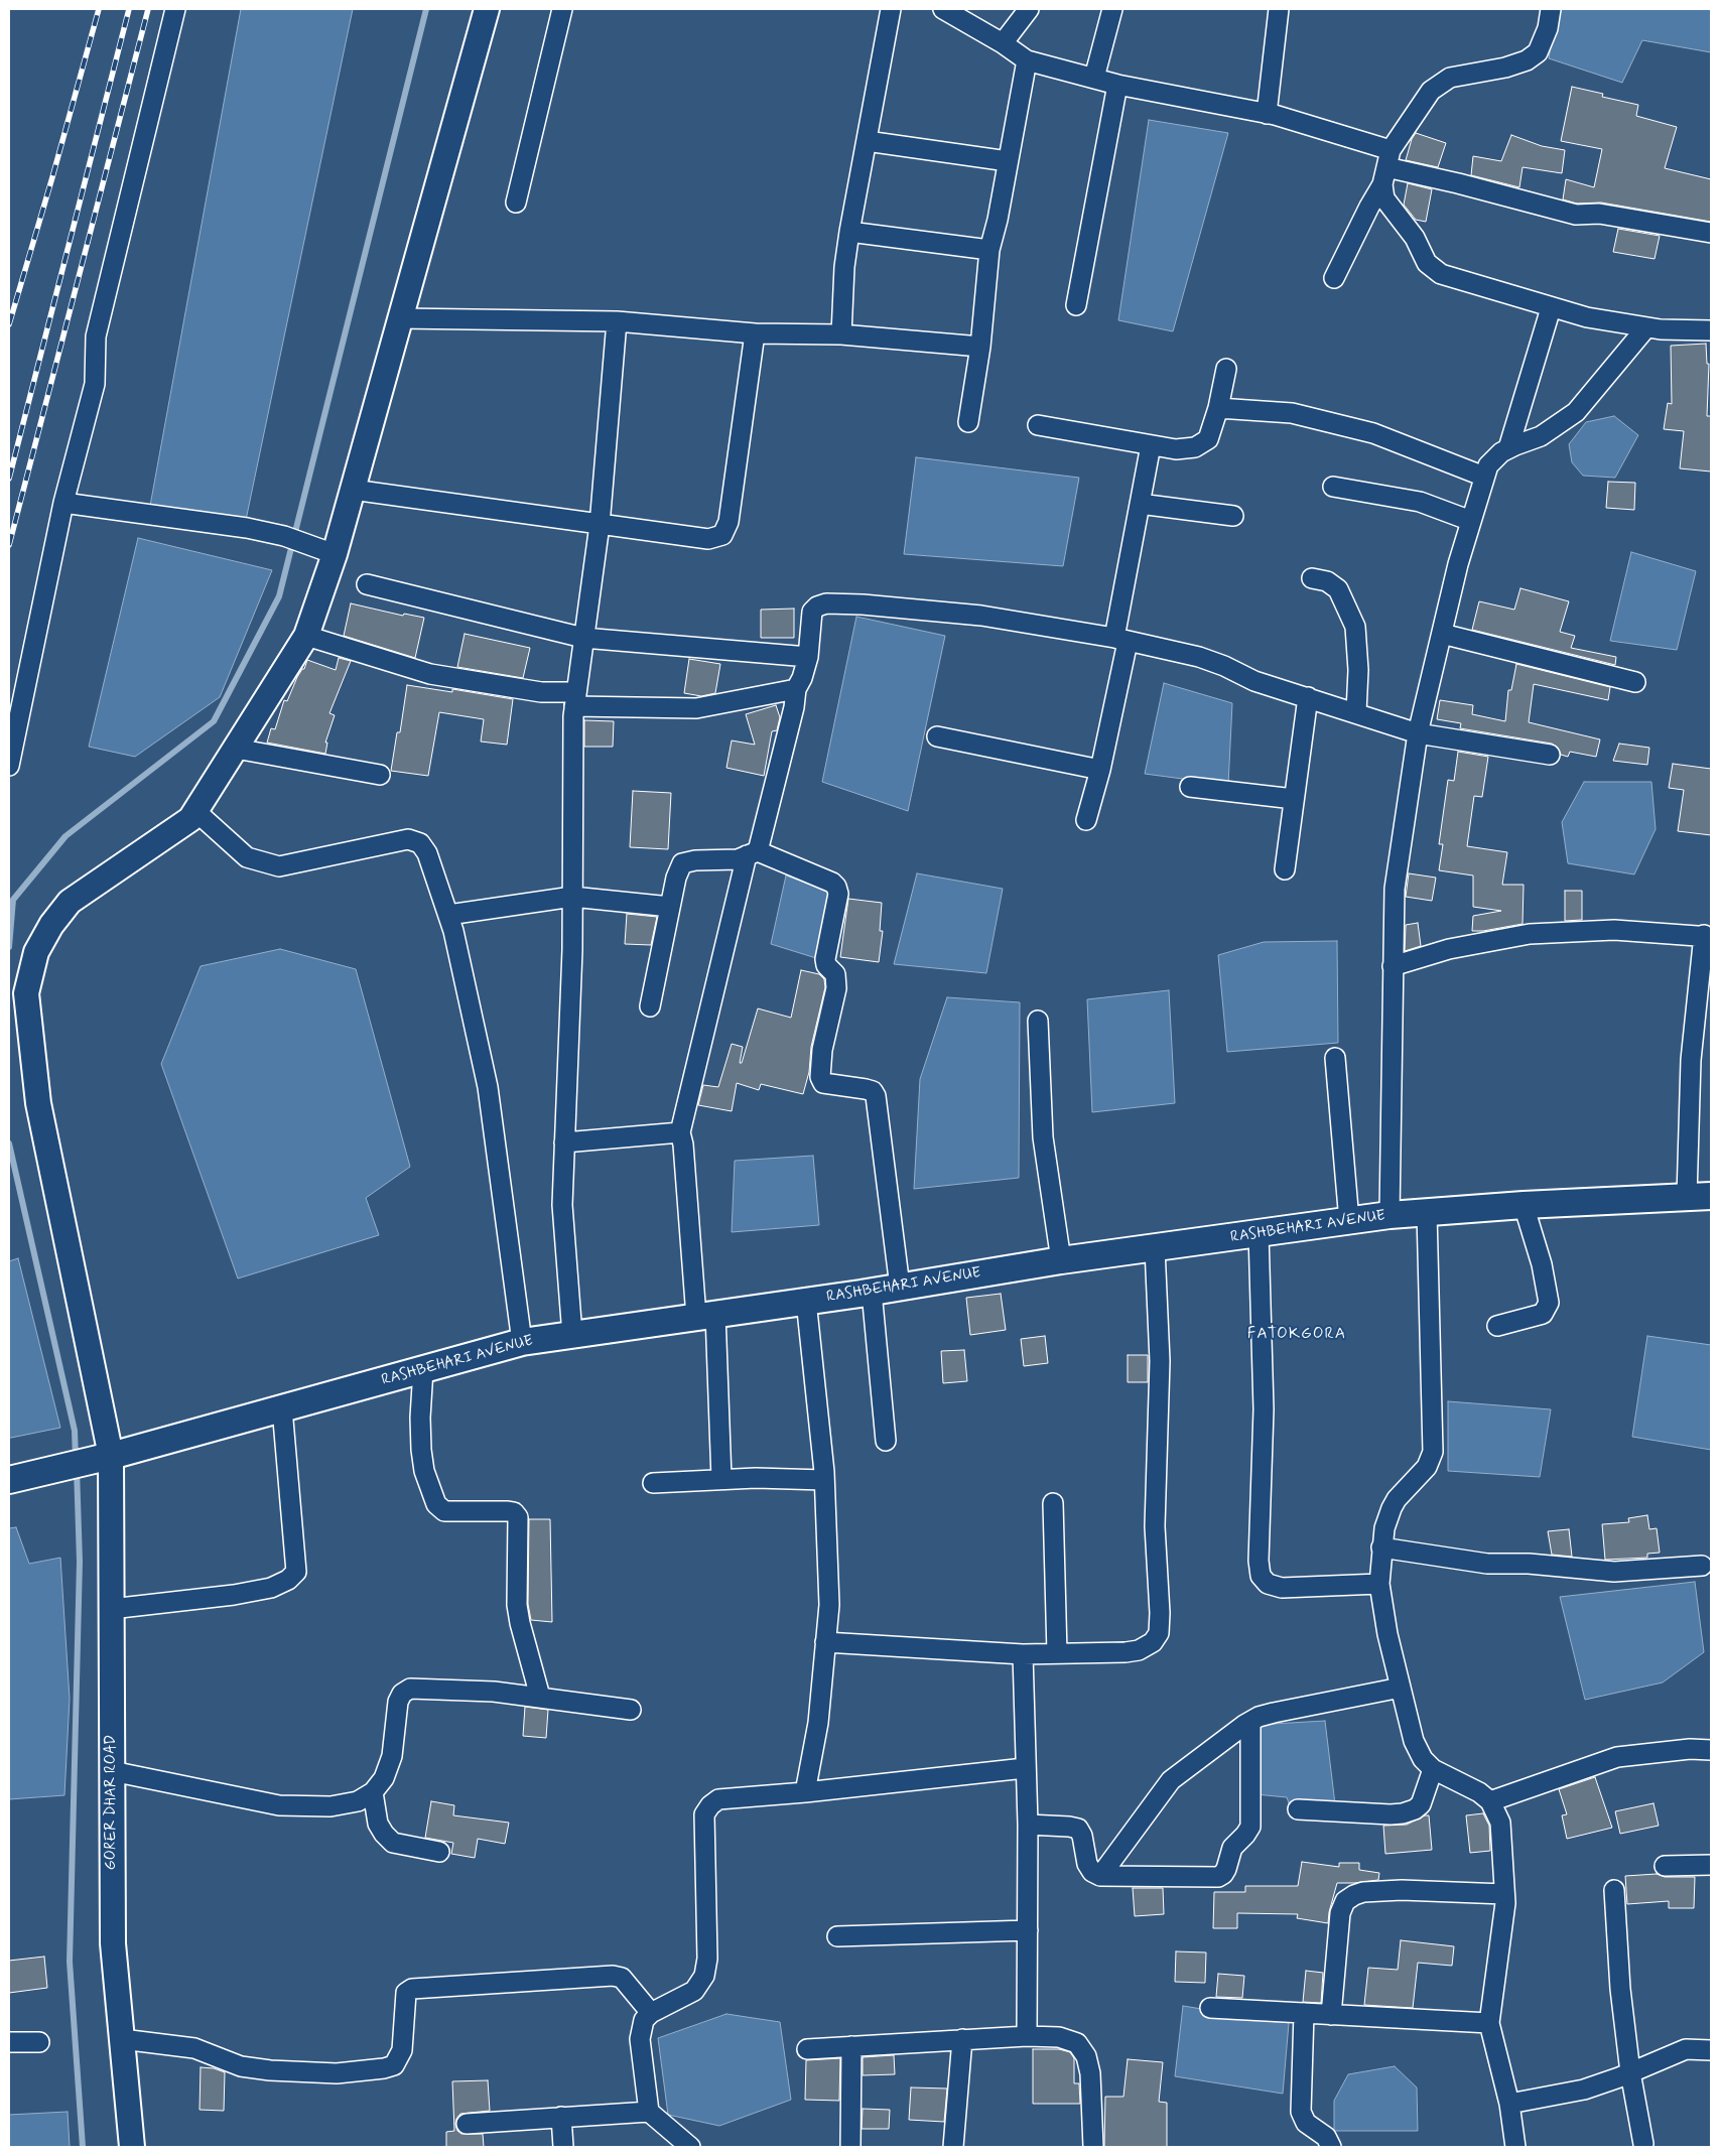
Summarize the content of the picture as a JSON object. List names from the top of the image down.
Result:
{
  "streets": {
    "main road": ["RASHBEHARI AVENUE"],
    "street": ["GORER DHAR ROAD"]
  },
  "crossings": [
    ["RASHBEHARI AVENUE", "GORER DHAR ROAD"]
  ],
  "districts": ["FATOKGORA"]
}
